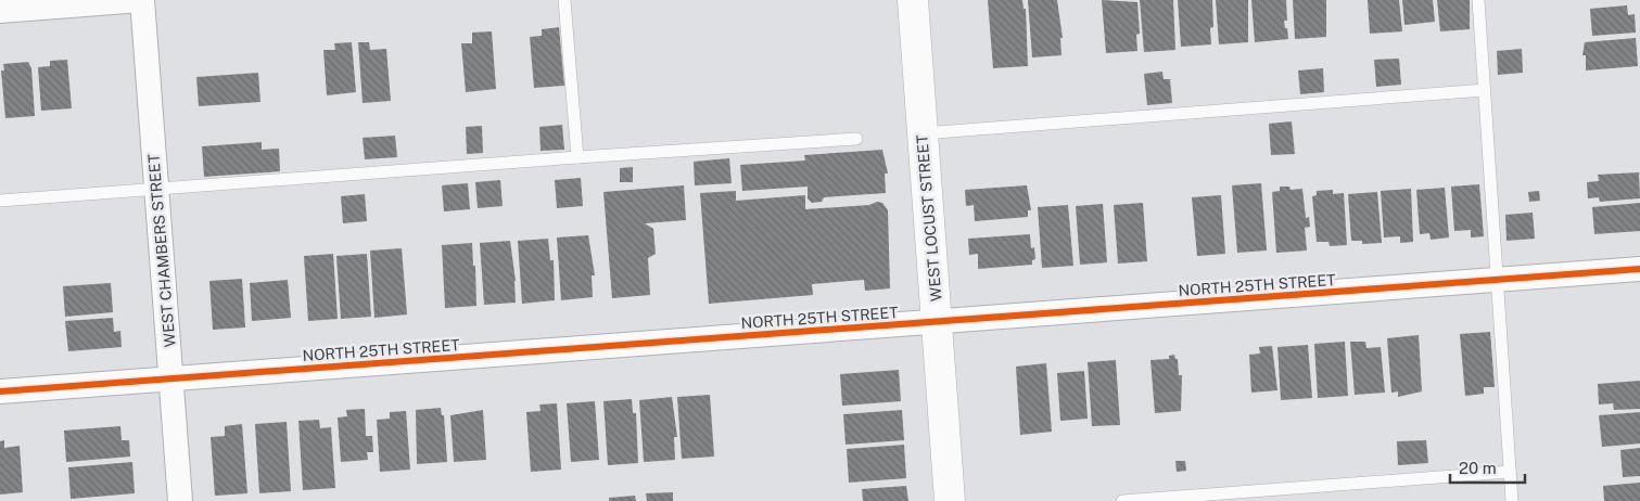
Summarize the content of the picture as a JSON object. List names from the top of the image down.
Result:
{
  "streets": {
    "street": ["WEST LOCUST STREET", "WEST CHAMBERS STREET", "NORTH 25TH STREET"]
  },
  "crossings": [
    ["WEST LOCUST STREET", "NORTH 25TH STREET"],
    ["WEST CHAMBERS STREET", "NORTH 25TH STREET"]
  ],
  "scale_bar": "20 m"
}
